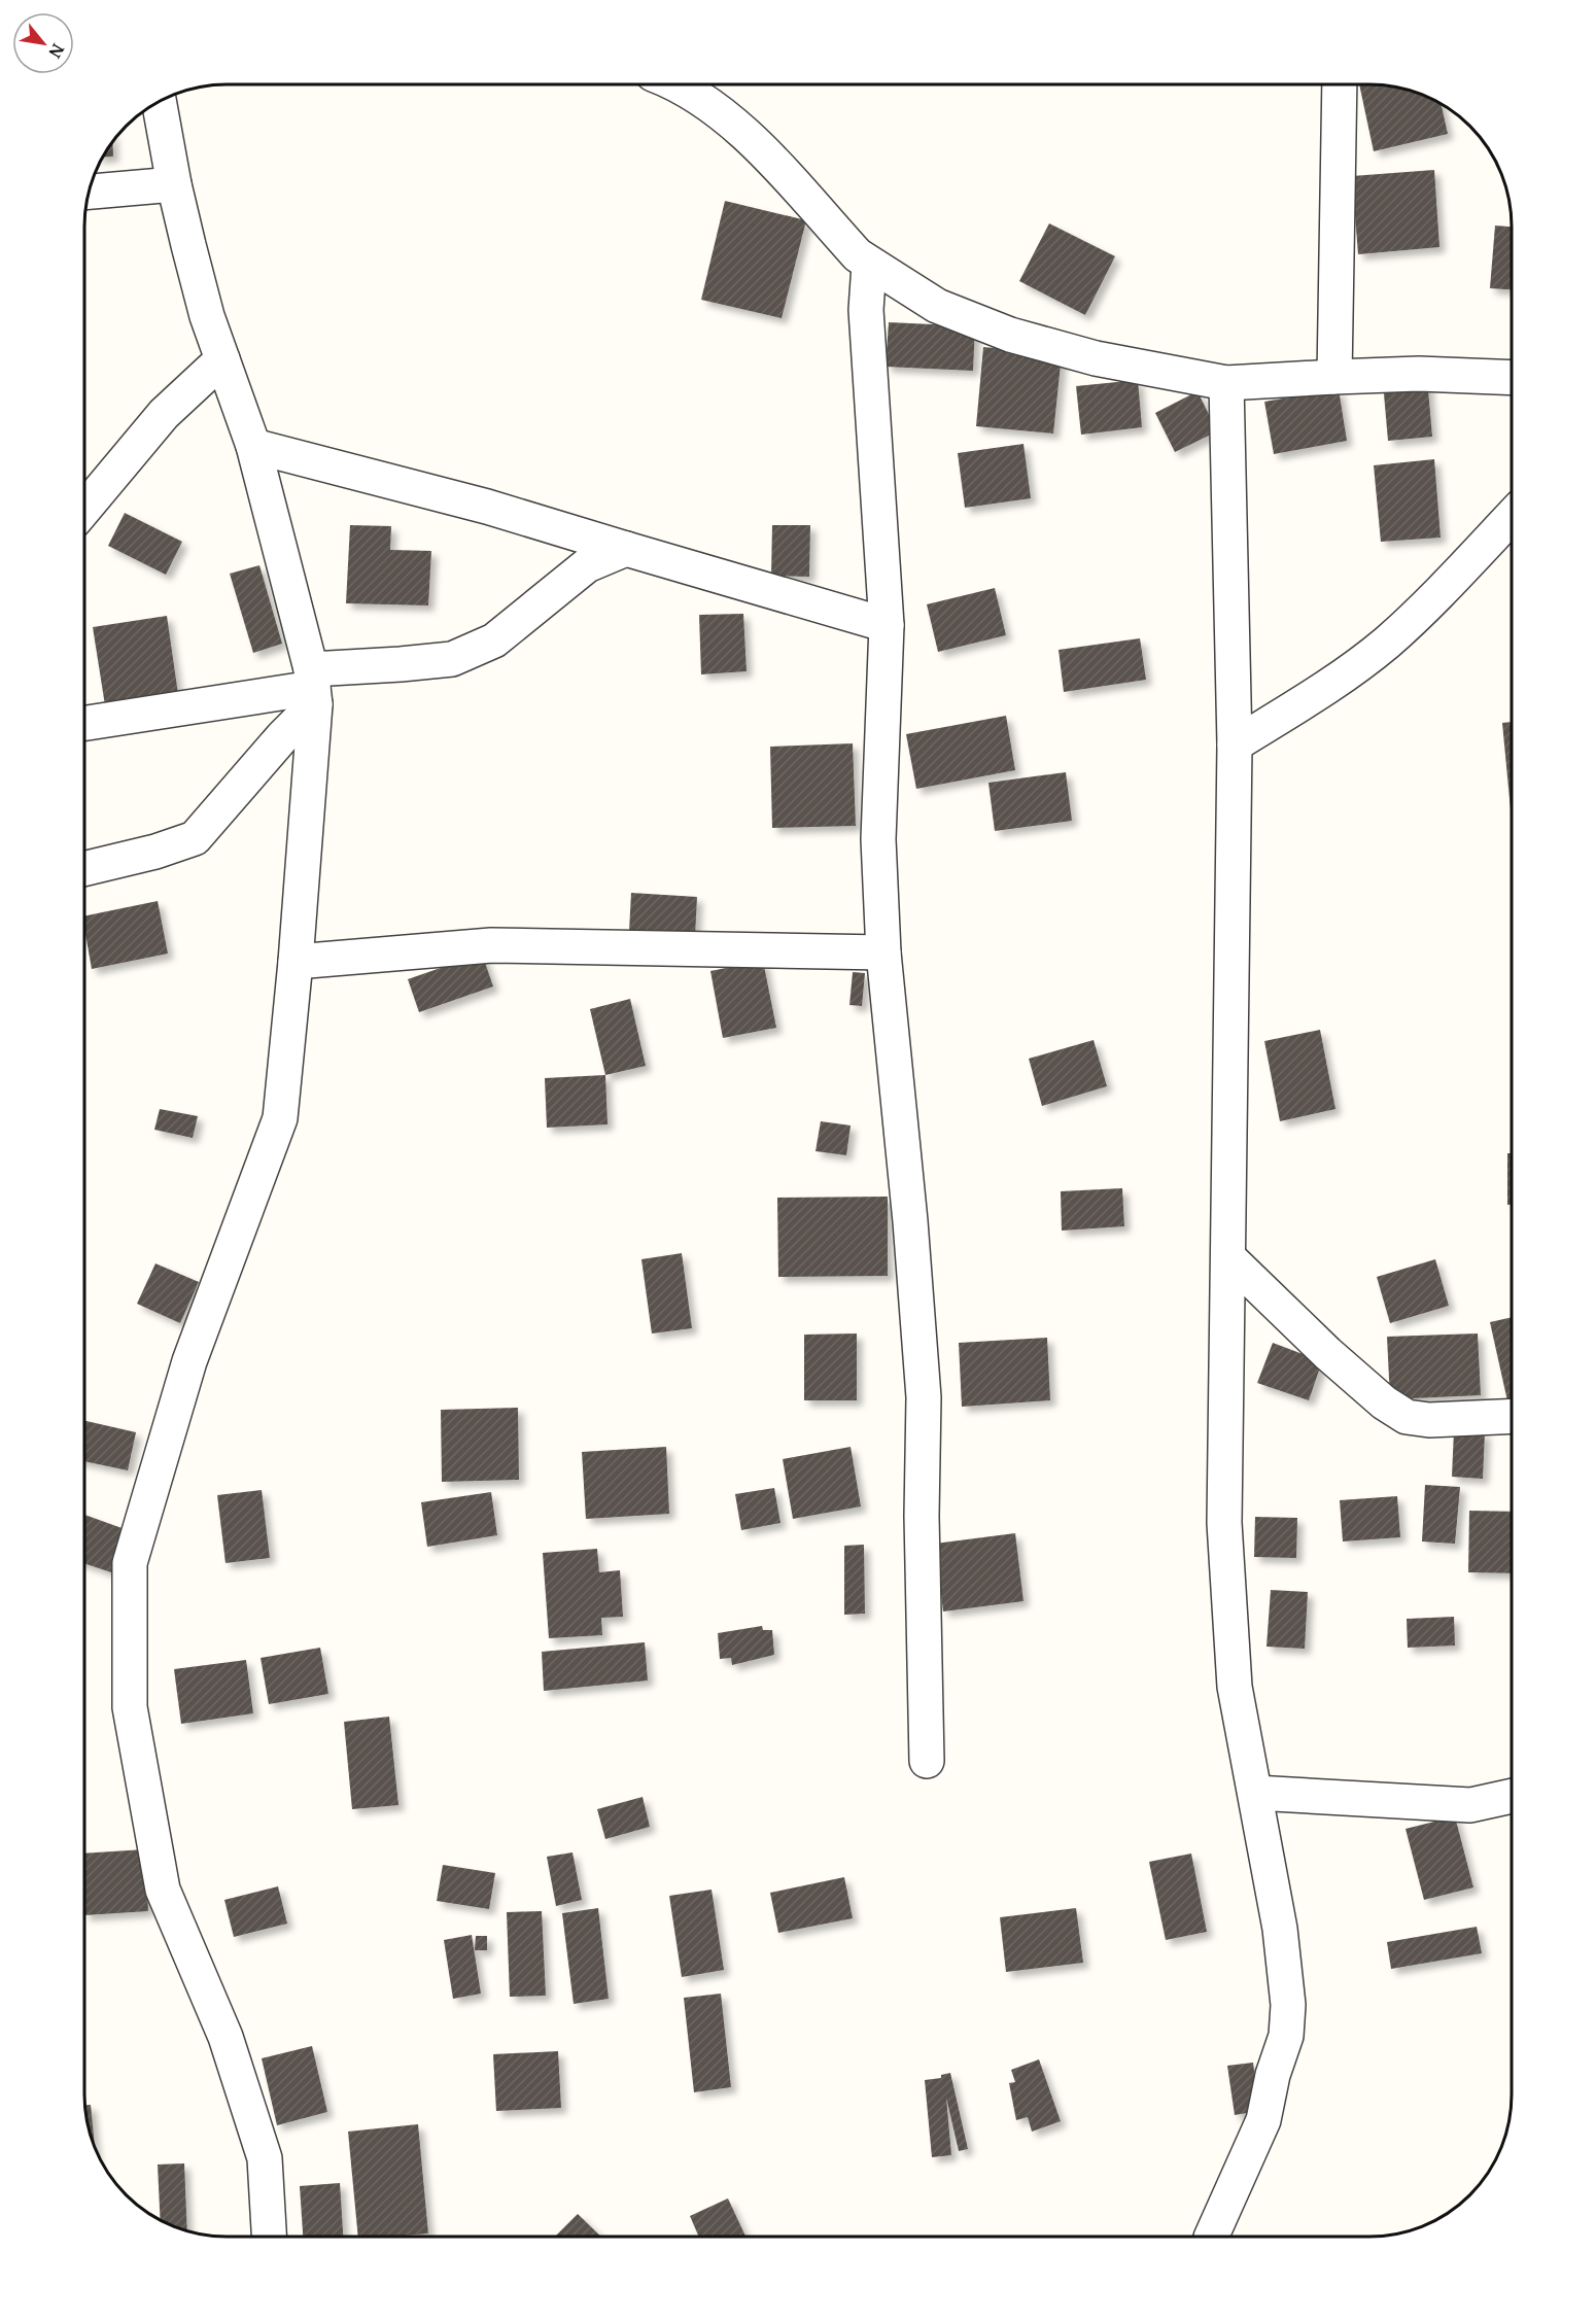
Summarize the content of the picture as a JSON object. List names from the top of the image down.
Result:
{
  "north": "bottom right"
}
